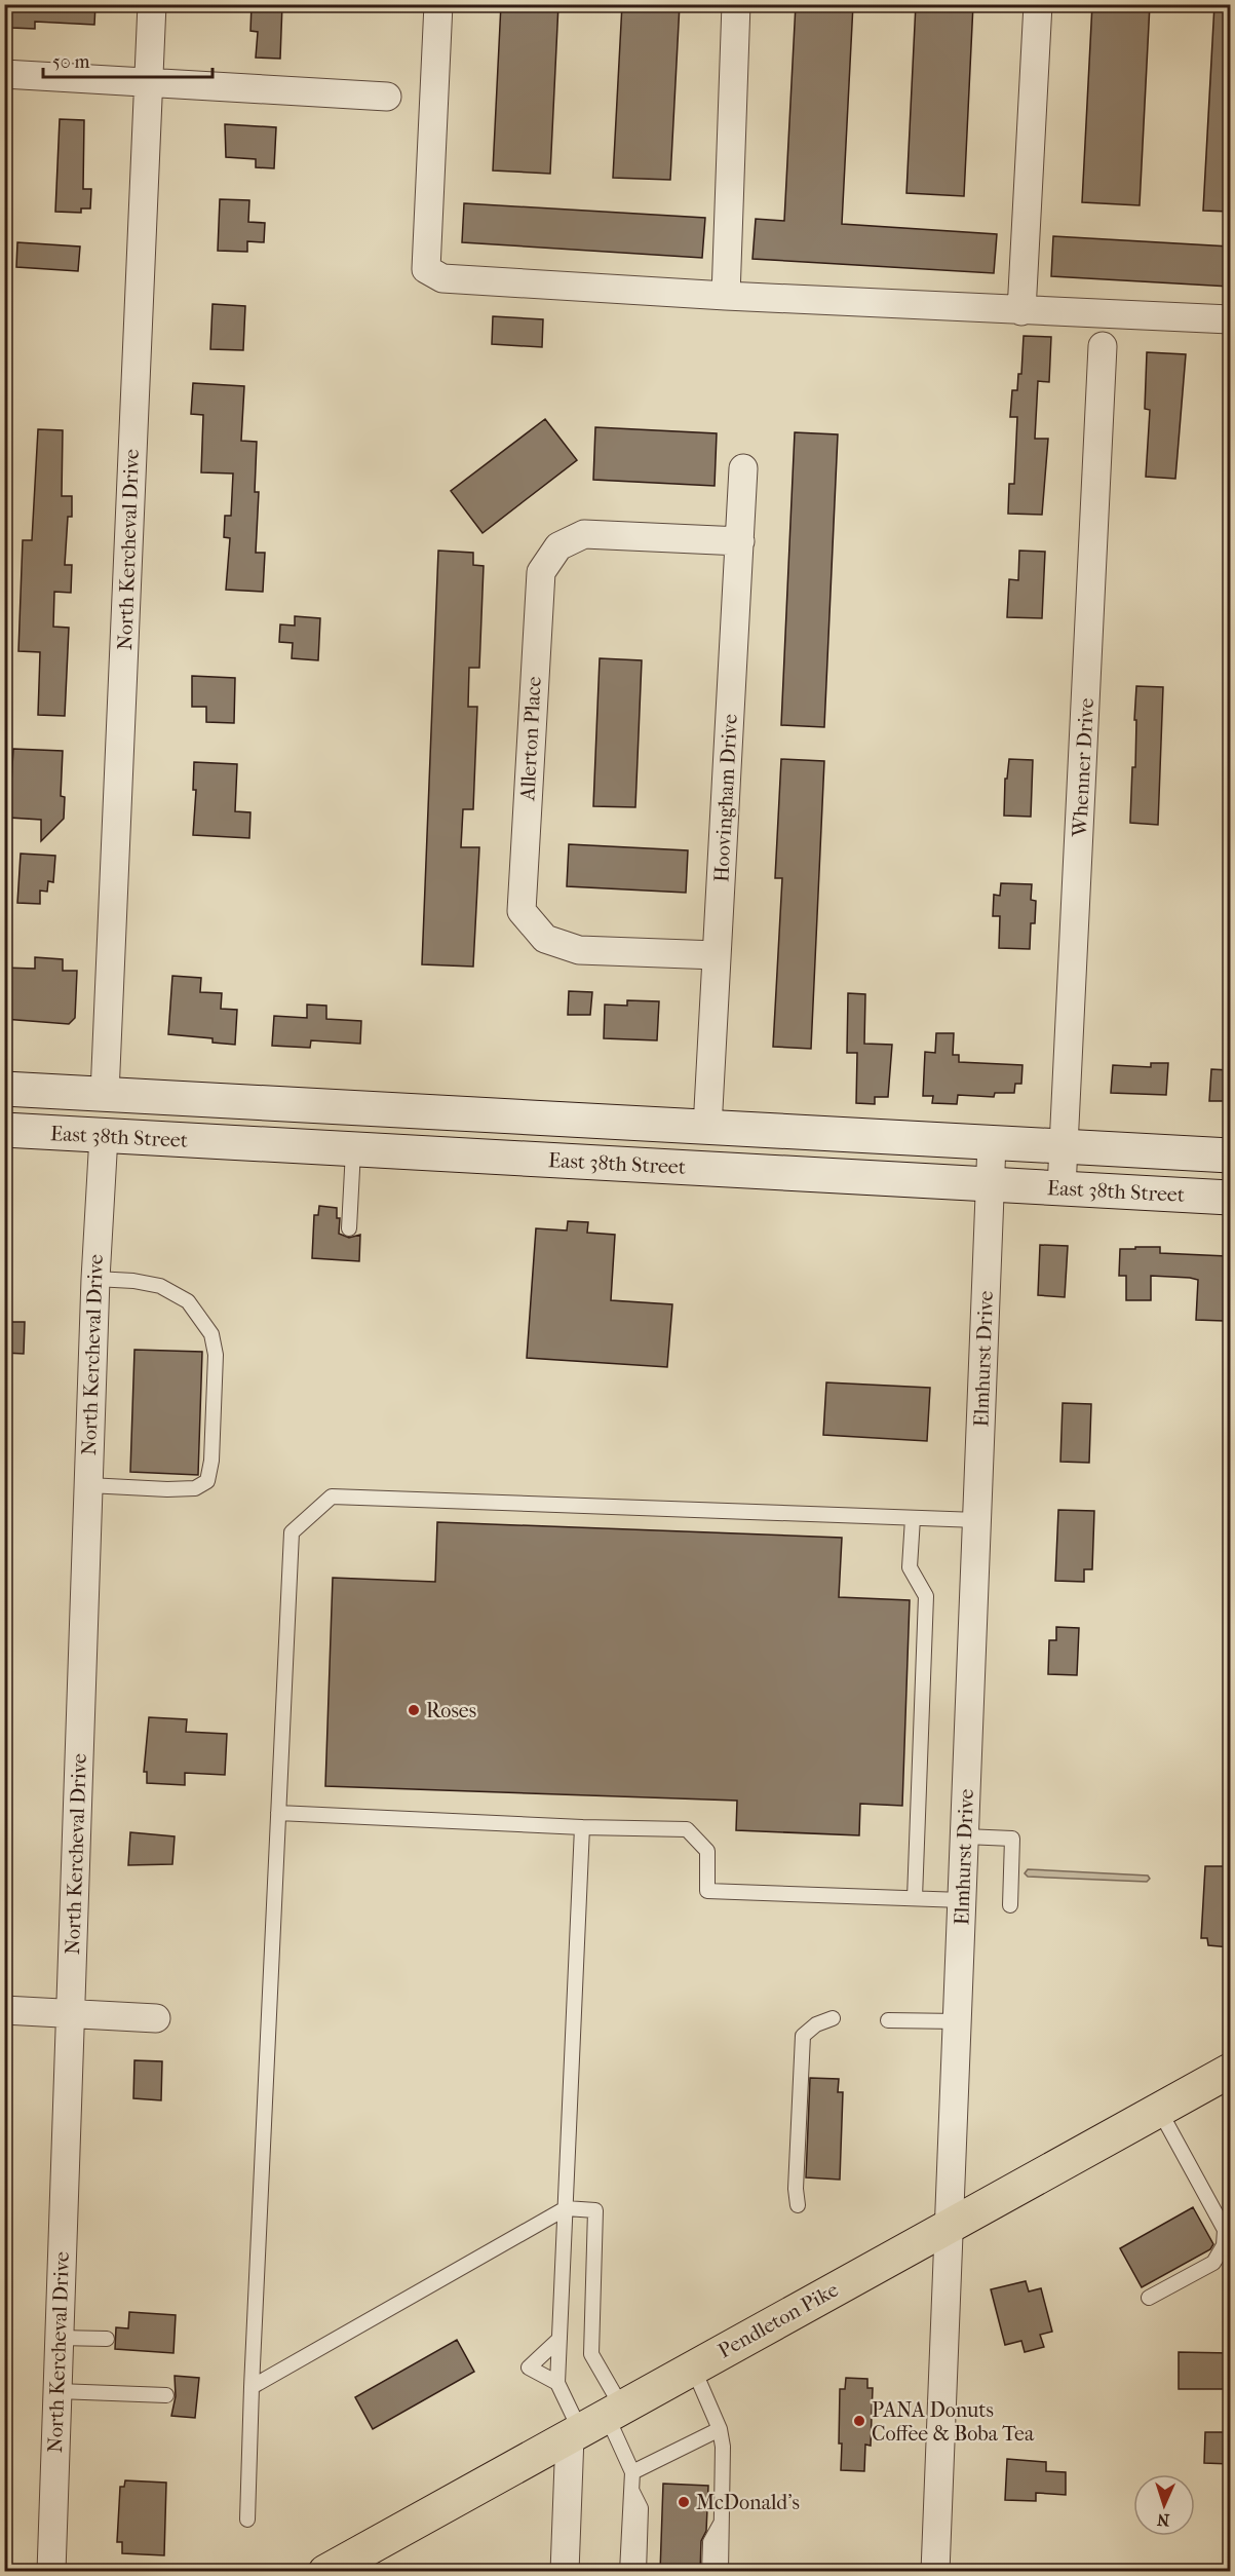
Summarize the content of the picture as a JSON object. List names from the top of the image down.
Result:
{
  "streets": {
    "main road": ["East 38th Street", "Pendleton Pike"],
    "street": [
      "North Kercheval Drive",
      "Allerton Place",
      "Whenner Drive",
      "Hoovingham Drive",
      "Elmhurst Drive"
    ]
  },
  "crossings": [
    ["North Kercheval Drive", "East 38th Street"],
    ["Allerton Place", "Hoovingham Drive"],
    ["Whenner Drive", "East 38th Street"],
    ["Hoovingham Drive", "East 38th Street"],
    ["East 38th Street", "Elmhurst Drive"],
    ["Elmhurst Drive", "Pendleton Pike"]
  ],
  "places": ["Roses", "PANA Donuts Coffee & Boba Tea", "McDonald's"],
  "scale_bar": "50 m",
  "north": "bottom"
}
